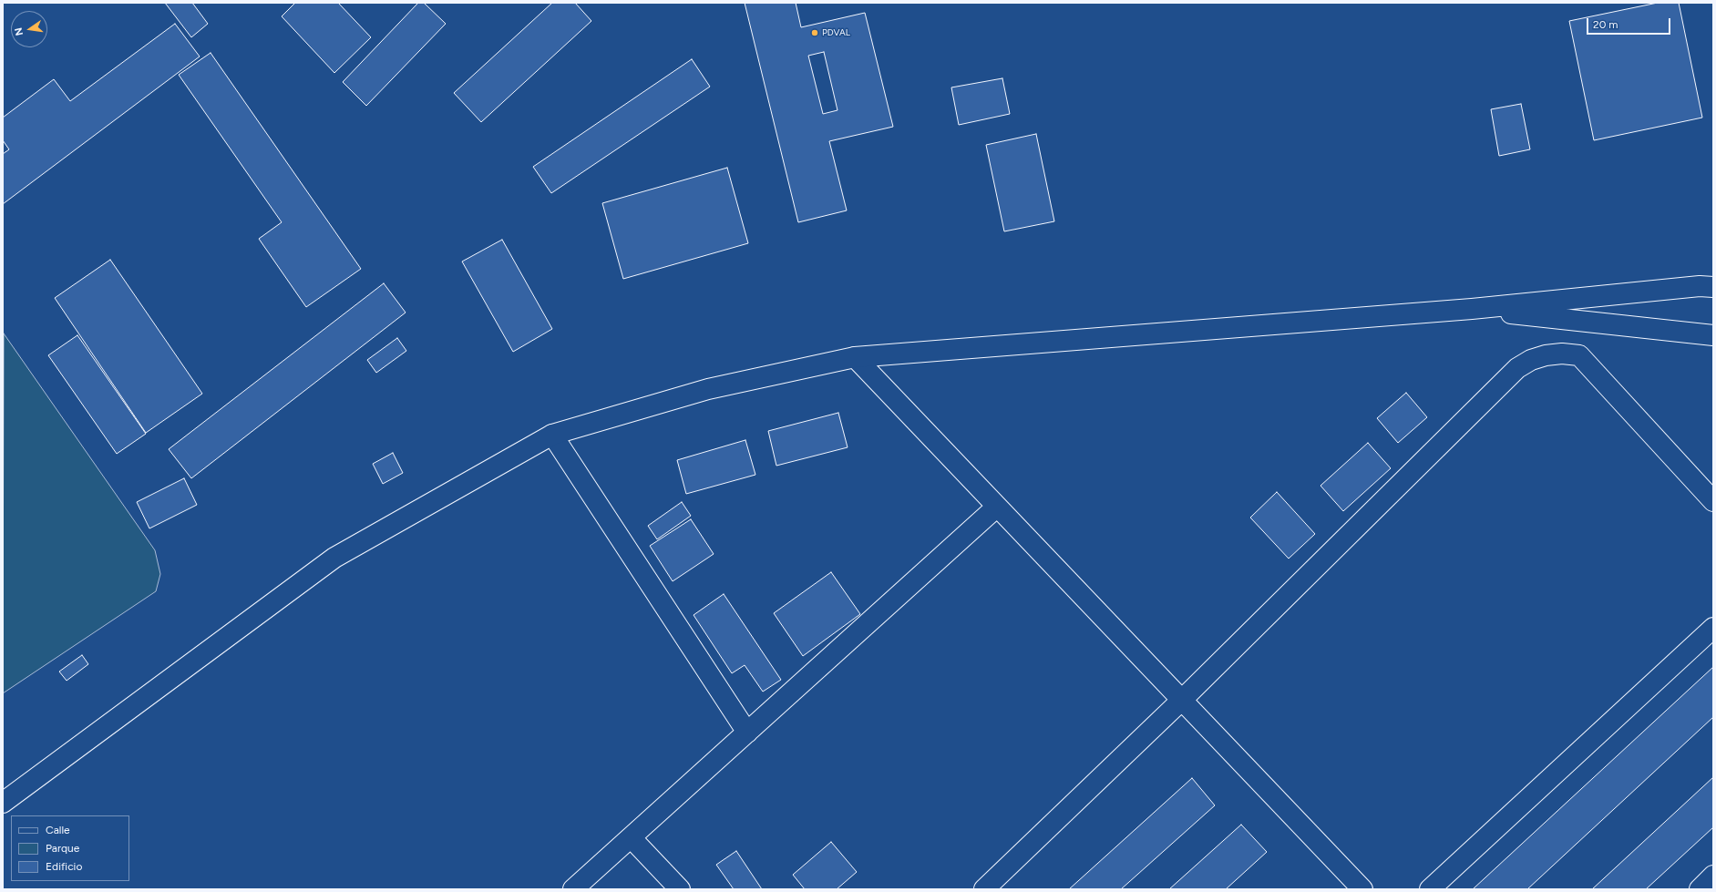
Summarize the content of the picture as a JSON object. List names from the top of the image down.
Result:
{
  "places": ["PDVAL"],
  "legend": ["Calle", "Parque", "Edificio"],
  "scale_bar": "20 m",
  "north": "left"
}
